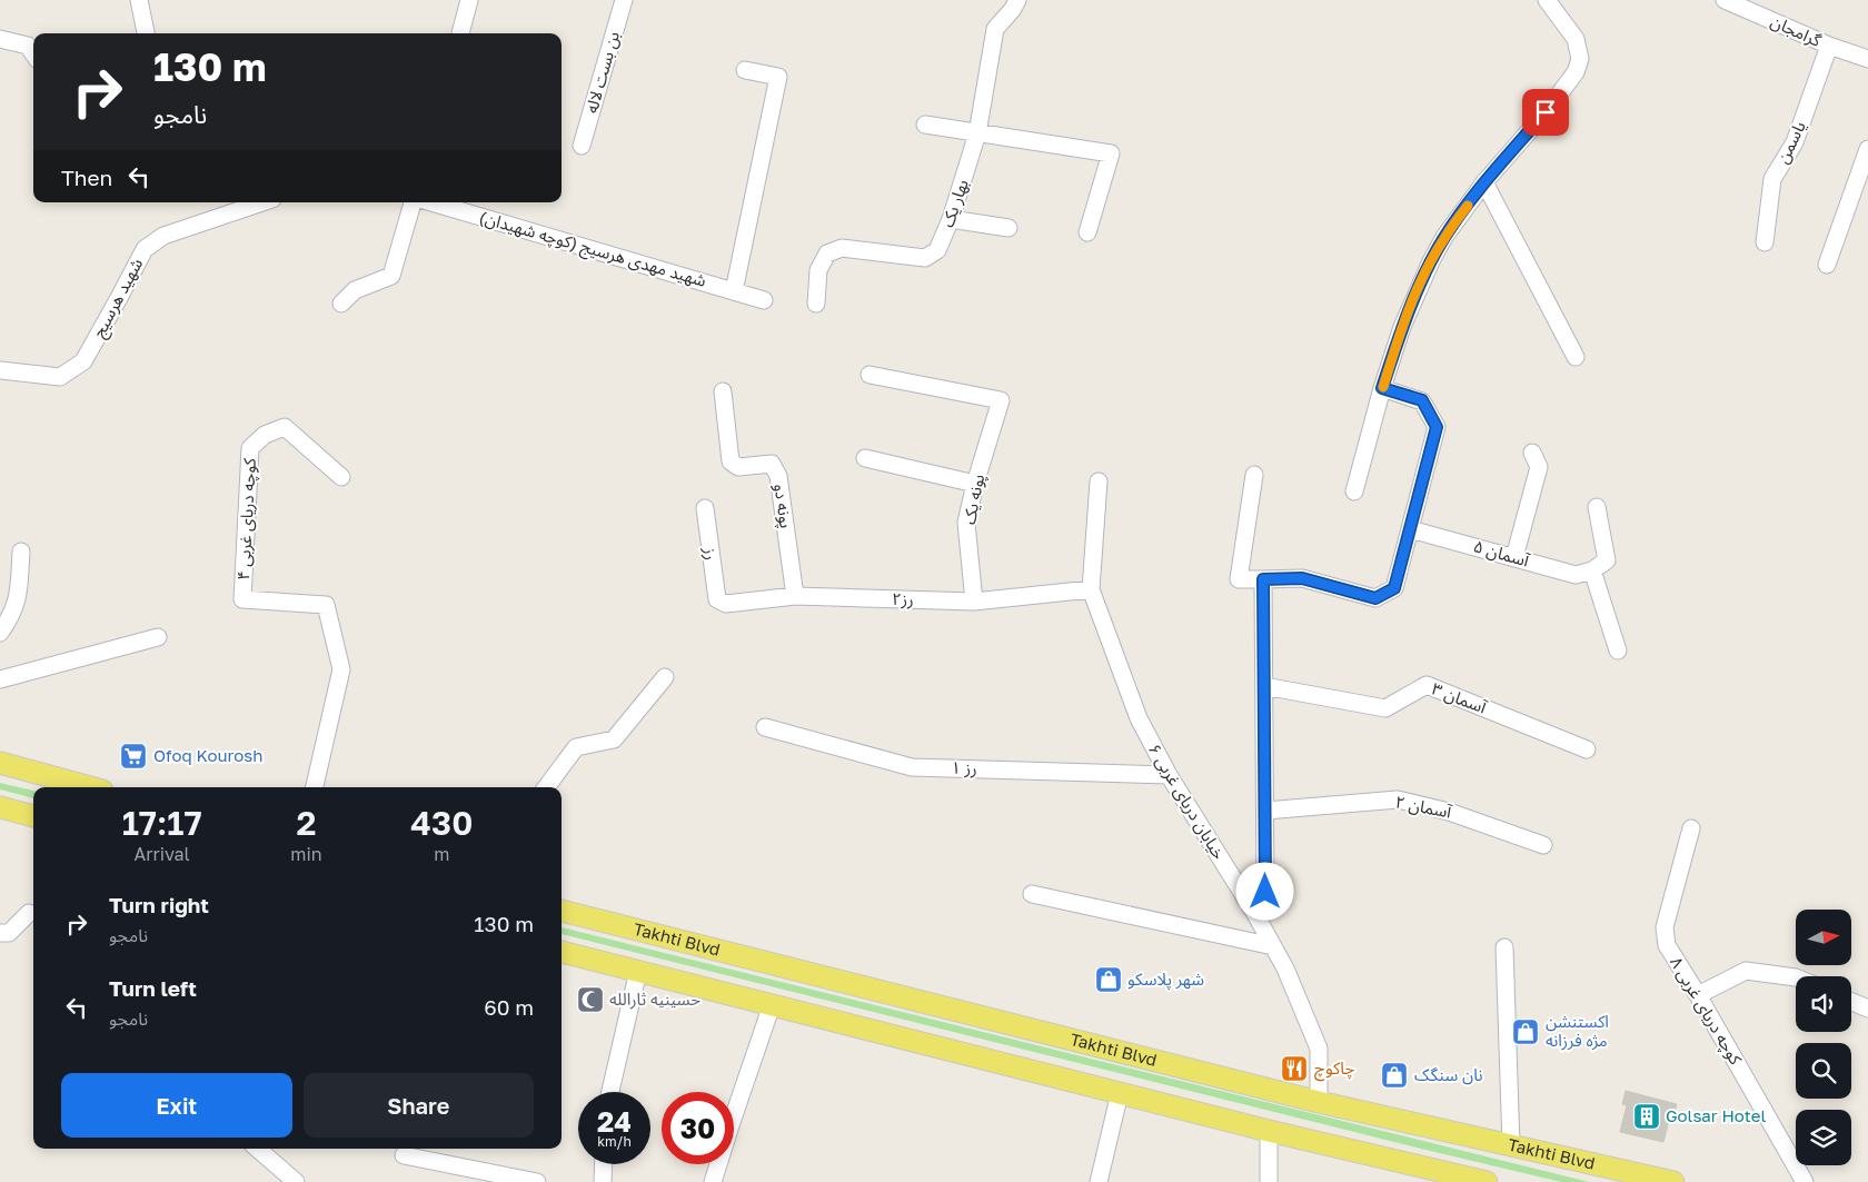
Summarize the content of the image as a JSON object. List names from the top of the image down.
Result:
{
  "streets": {
    "main road": ["Takhti Blvd"],
    "street": [
      "گرامجان",
      "بن بست لاله",
      "یاسمن",
      "بهار یک",
      "شهید مهدی هرسیج (کوچه شهیدان)",
      "شهید هرسیج",
      "پونه یک",
      "پونه دو",
      "کوچه دریای غربی ۴",
      "رز",
      "آسمان ۵",
      "رز۲",
      "آسمان ۳",
      "رز ۱",
      "خیابان دریای غربی ۶",
      "آسمان ۲",
      "کوچه دریای غربی ۸"
    ]
  },
  "crossings": [
    ["گرامجان", "یاسمن"],
    ["پونه یک", "رز۲"],
    ["پونه دو", "رز۲"],
    ["رز", "رز۲"],
    ["رز۲", "خیابان دریای غربی ۶"],
    ["رز ۱", "خیابان دریای غربی ۶"],
    ["خیابان دریای غربی ۶", "Takhti Blvd"]
  ],
  "places": {
    "supermarket": ["Ofoq Kourosh"],
    "shop": ["شهر پلاسکو", "اکستنشن مژه فرزانه", "نان سنگک"],
    "mosque": ["حسینیه ثارالله"],
    "restaurant": ["چاکوچ"],
    "building": ["Golsar Hotel"]
  },
  "north": "right",
  "page": {
    "turn": ["130 m", "نامجو"],
    "then": "Then",
    "eta": [
      "17:17",
      "Arrival",
      "2",
      "min",
      "430",
      "m"
    ],
    "list": [
      {
        "name": "Turn right",
        "note": "نامجو",
        "value": "130 m"
      },
      {
        "name": "Turn left",
        "note": "نامجو",
        "value": "60 m"
      }
    ],
    "buttons": ["Exit", "Share"],
    "speed": "24 km/h",
    "limit": "30"
  }
}
